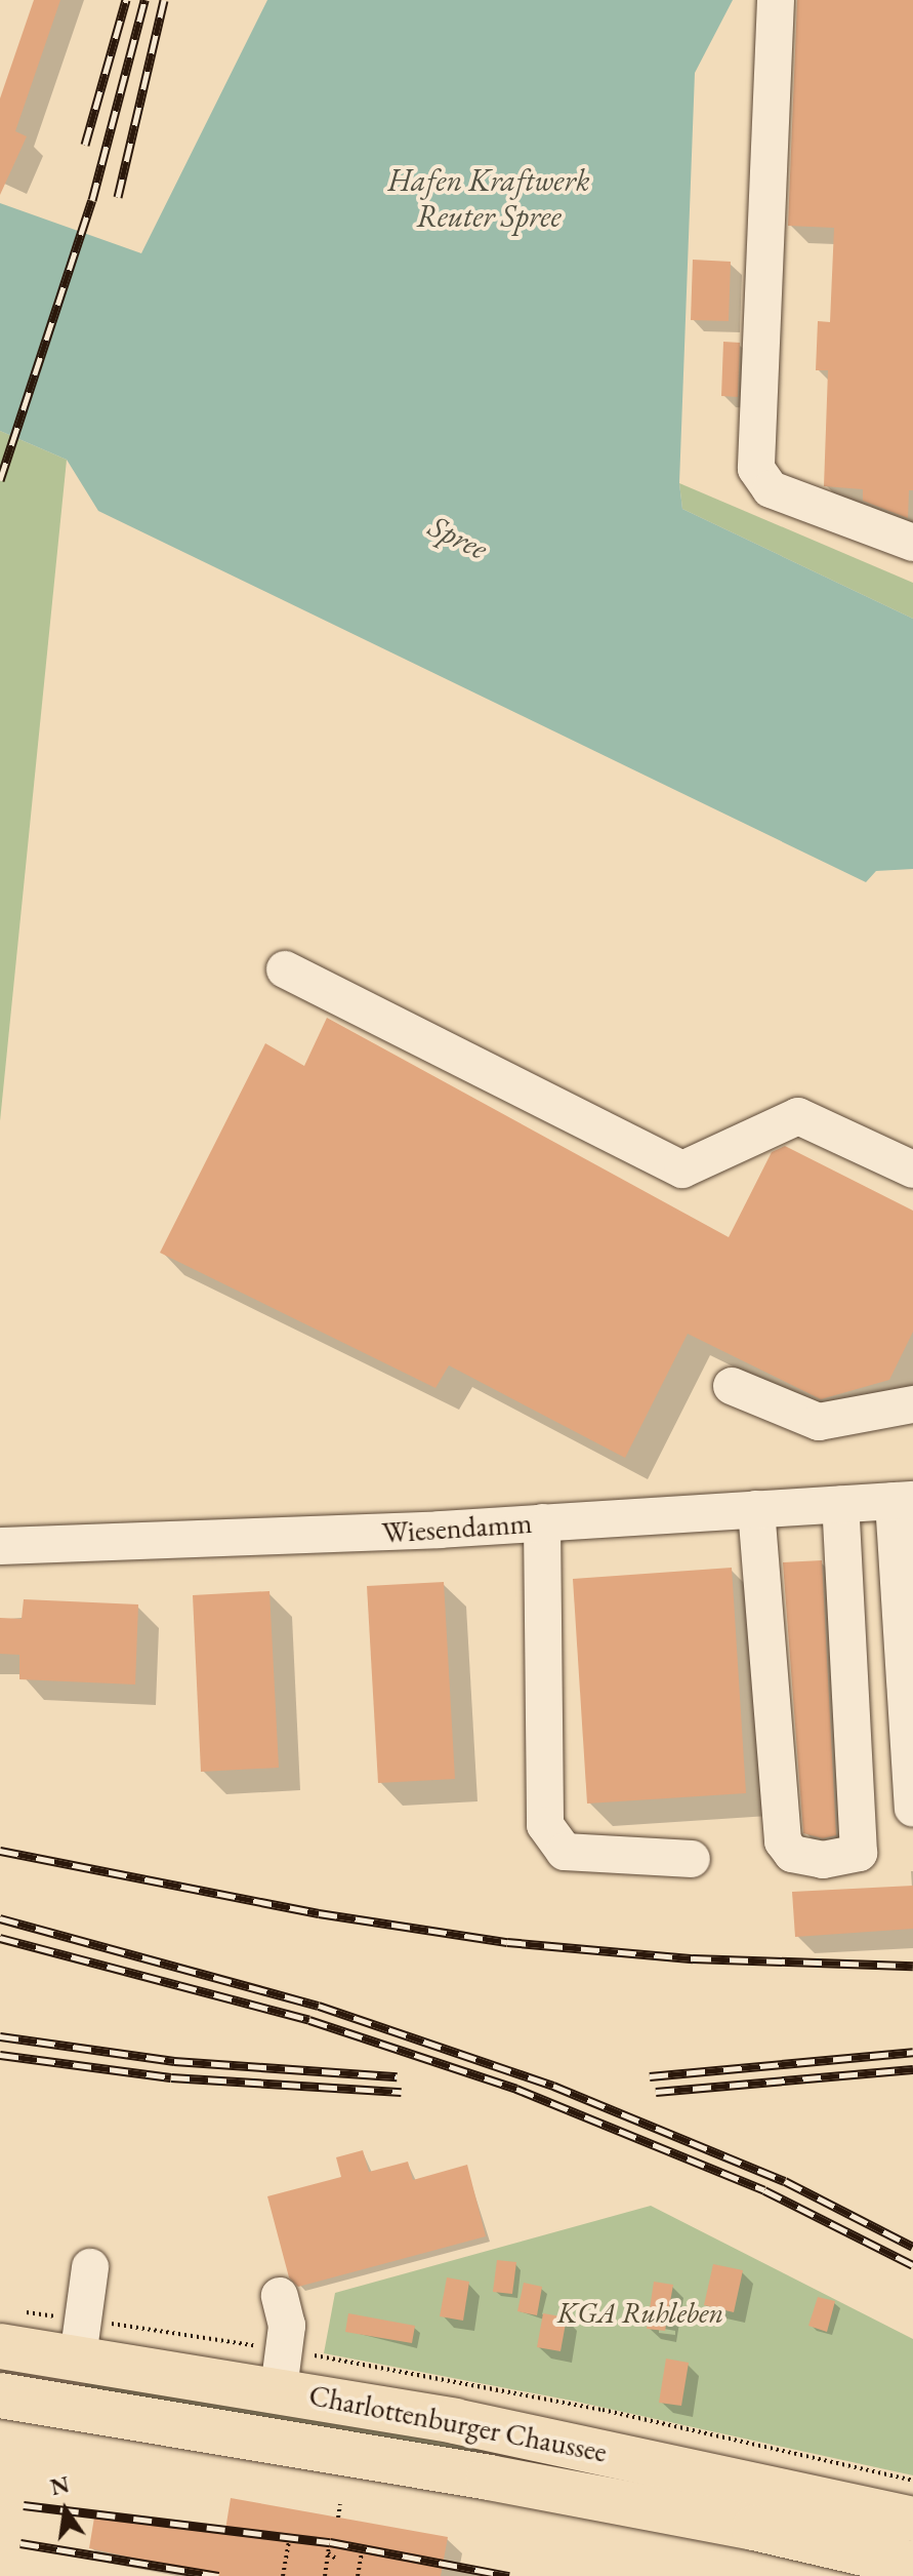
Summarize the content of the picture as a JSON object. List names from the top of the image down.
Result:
{
  "streets": {
    "main road": ["Charlottenburger Chaussee"],
    "street": ["Wiesendamm"]
  },
  "water": ["Hafen Kraftwerk Reuter Spree", "Spree"],
  "parks": ["KGA Ruhleben"],
  "north": "top"
}
